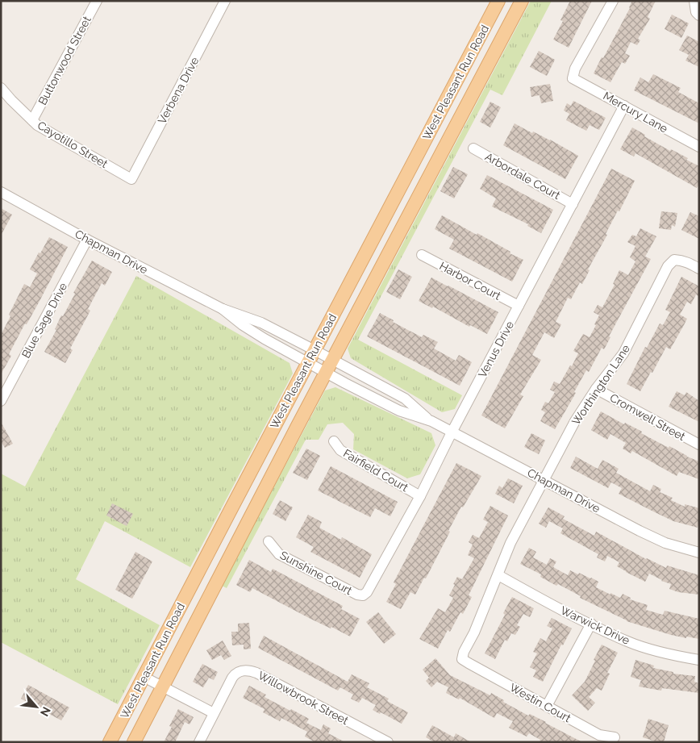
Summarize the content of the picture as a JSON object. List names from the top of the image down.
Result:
{
  "streets": {
    "main road": ["West Pleasant Run Road"],
    "street": [
      "Buttonwood Street",
      "Verbena Drive",
      "Mercury Lane",
      "Cayotillo Street",
      "Arbordale Court",
      "Chapman Drive",
      "Harbor Court",
      "Blue Sage Drive",
      "Venus Drive",
      "Worthington Lane",
      "Cromwell Street",
      "Fairfield Court",
      "Sunshine Court",
      "Warwick Drive",
      "Willowbrook Street",
      "Westin Court"
    ]
  },
  "crossings": [
    ["Buttonwood Street", "Cayotillo Street"],
    ["West Pleasant Run Road", "Chapman Drive"],
    ["Verbena Drive", "Cayotillo Street"],
    ["Mercury Lane", "Venus Drive"],
    ["Arbordale Court", "Venus Drive"],
    ["Chapman Drive", "Blue Sage Drive"],
    ["Chapman Drive", "Venus Drive"],
    ["Chapman Drive", "Worthington Lane"],
    ["Harbor Court", "Venus Drive"],
    ["Venus Drive", "Fairfield Court"],
    ["Venus Drive", "Sunshine Court"],
    ["Worthington Lane", "Cromwell Street"],
    ["Worthington Lane", "Warwick Drive"],
    ["Worthington Lane", "Westin Court"]
  ],
  "north": "bottom right"
}
